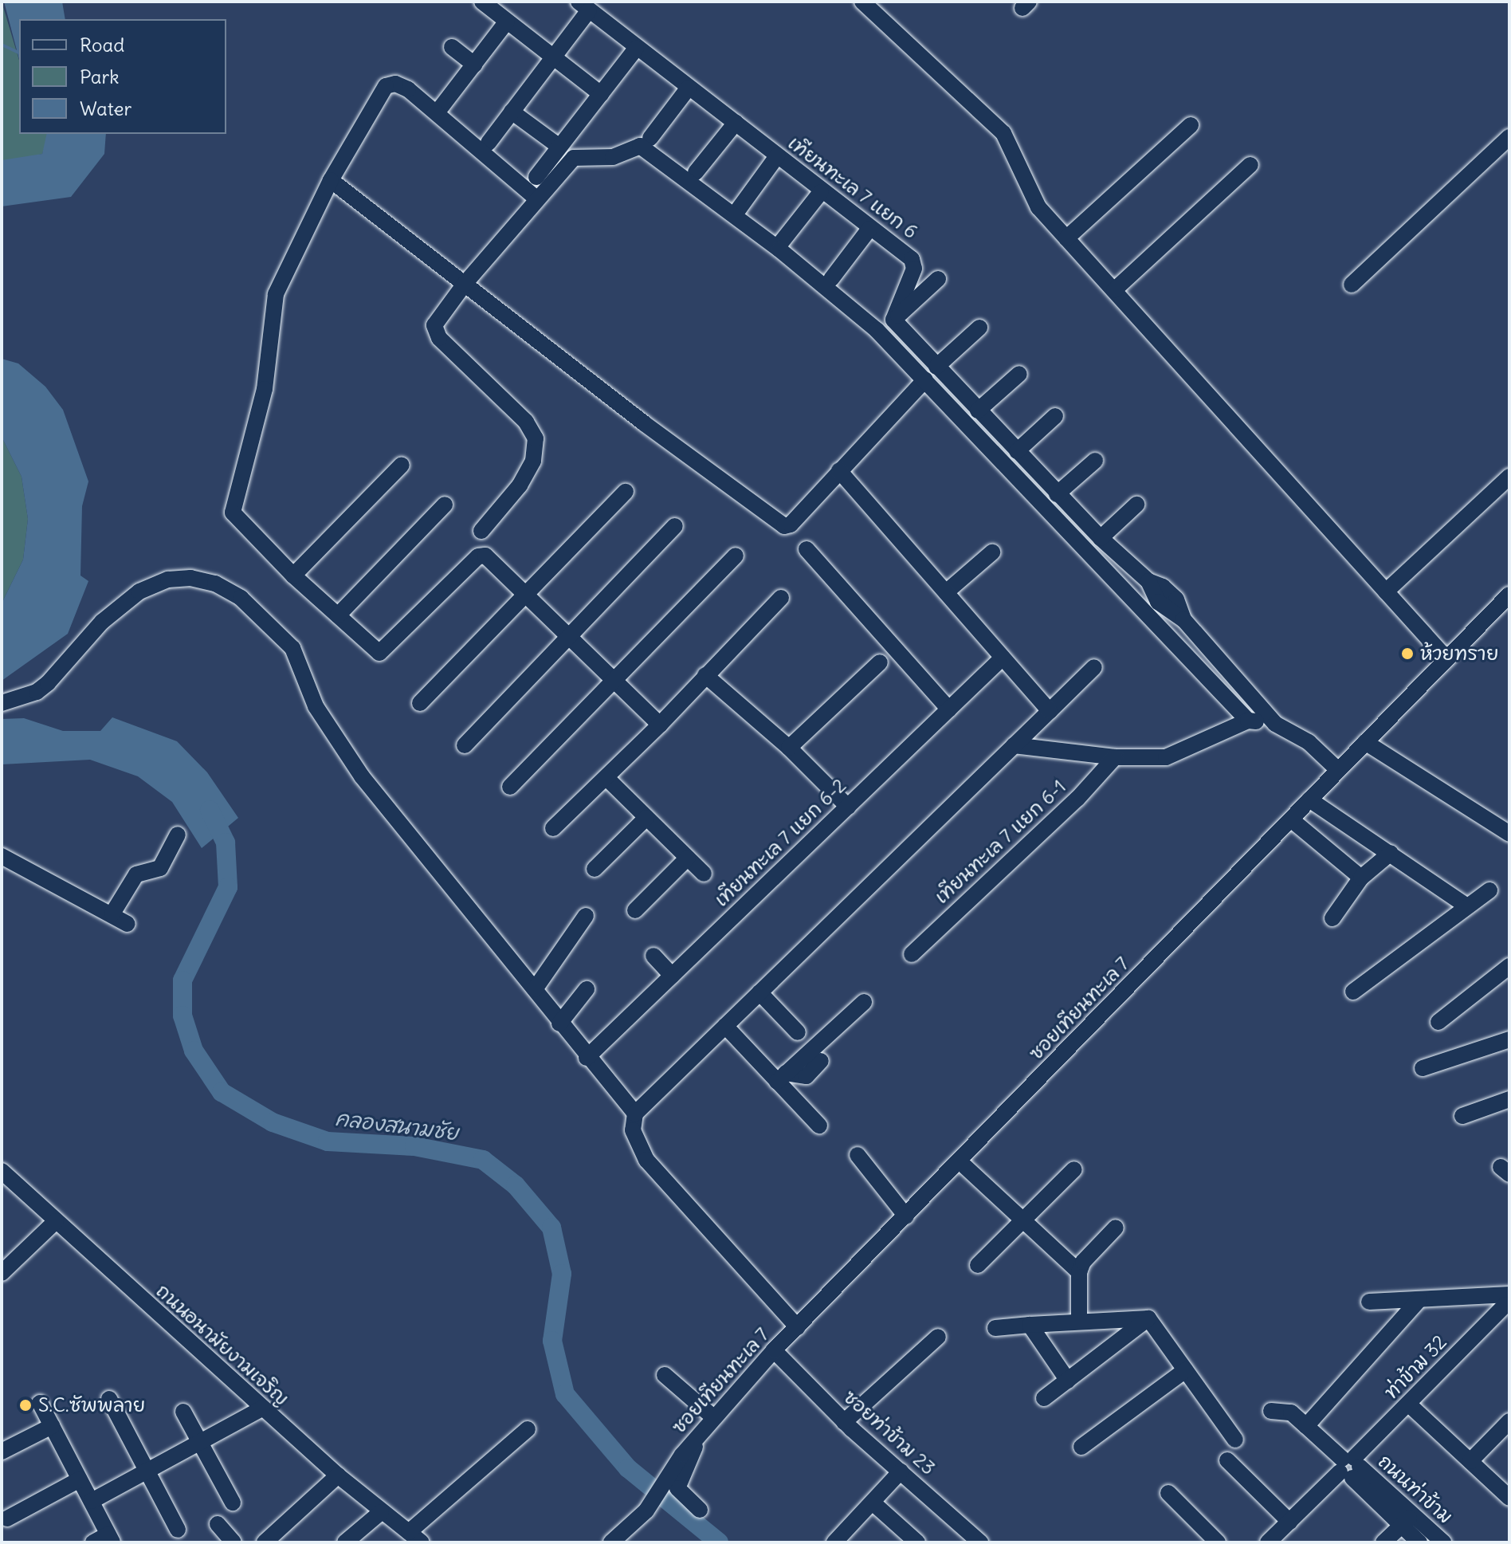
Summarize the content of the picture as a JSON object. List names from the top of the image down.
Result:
{
  "streets": {
    "street": [
      "เทียนทะเล 7 แยก 6",
      "เทียนทะเล 7 แยก 6-1",
      "เทียนทะเล 7 แยก 6-2",
      "ซอยเทียนทะเล 7",
      "ถนนอนามัยงามเจริญ",
      "ท่าข้าม 32",
      "ซอยท่าข้าม 23",
      "ถนนท่าข้าม"
    ]
  },
  "crossings": [
    ["ซอยเทียนทะเล 7", "ซอยท่าข้าม 23"],
    ["ท่าข้าม 32", "ถนนท่าข้าม"]
  ],
  "water": ["คลองสนามชัย"],
  "places": ["ห้วยทราย", "S.C.ซัพพลาย"],
  "legend": ["Road", "Park", "Water"]
}
